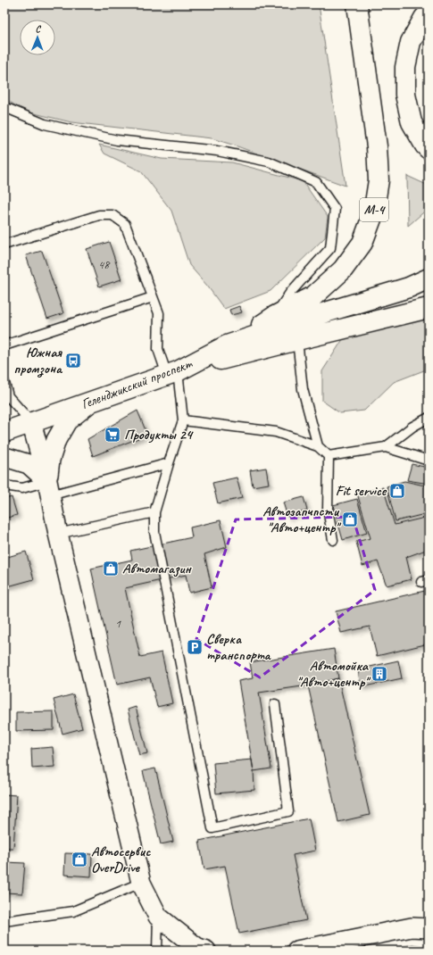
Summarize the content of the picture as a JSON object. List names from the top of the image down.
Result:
{
  "streets": {
    "main road": ["М-4", "Геленджикский проспект"]
  },
  "crossings": [
    ["М-4", "Геленджикский проспект"]
  ],
  "places": {
    "bus stop": ["Южная промзона"],
    "supermarket": ["Продукты 24"],
    "shop": [
      "Fit service",
      "Автозапчпсти \"Авто+центр\"",
      "Автомагазин",
      "Автосервис OverDrive"
    ],
    "parking": ["Сверка транспорта"],
    "building": ["Автомойка \"Авто+центр\""]
  },
  "house_numbers": ["48", "1"],
  "north": "top"
}
